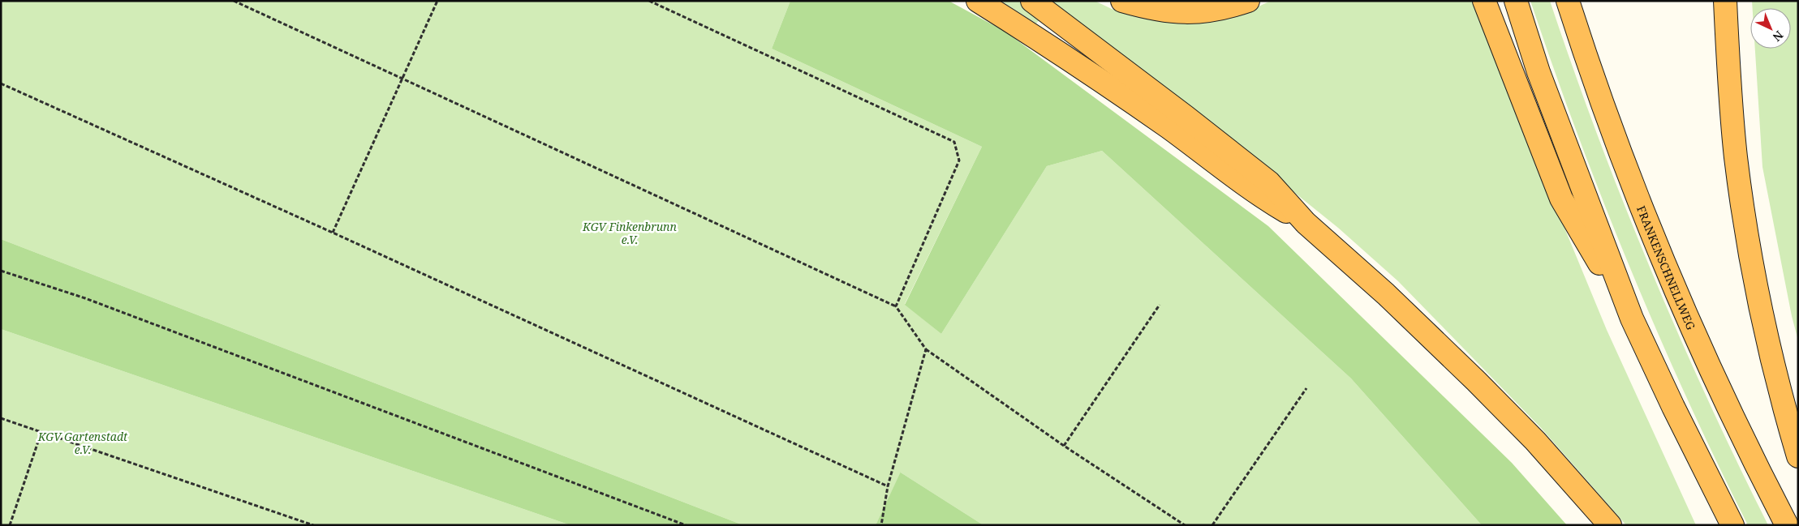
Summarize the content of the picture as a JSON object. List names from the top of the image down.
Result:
{
  "streets": {
    "highway": ["FRANKENSCHNELLWEG"]
  },
  "parks": ["KGV Finkenbrunn e.V.", "KGV Gartenstadt e.V."],
  "north": "bottom right"
}
